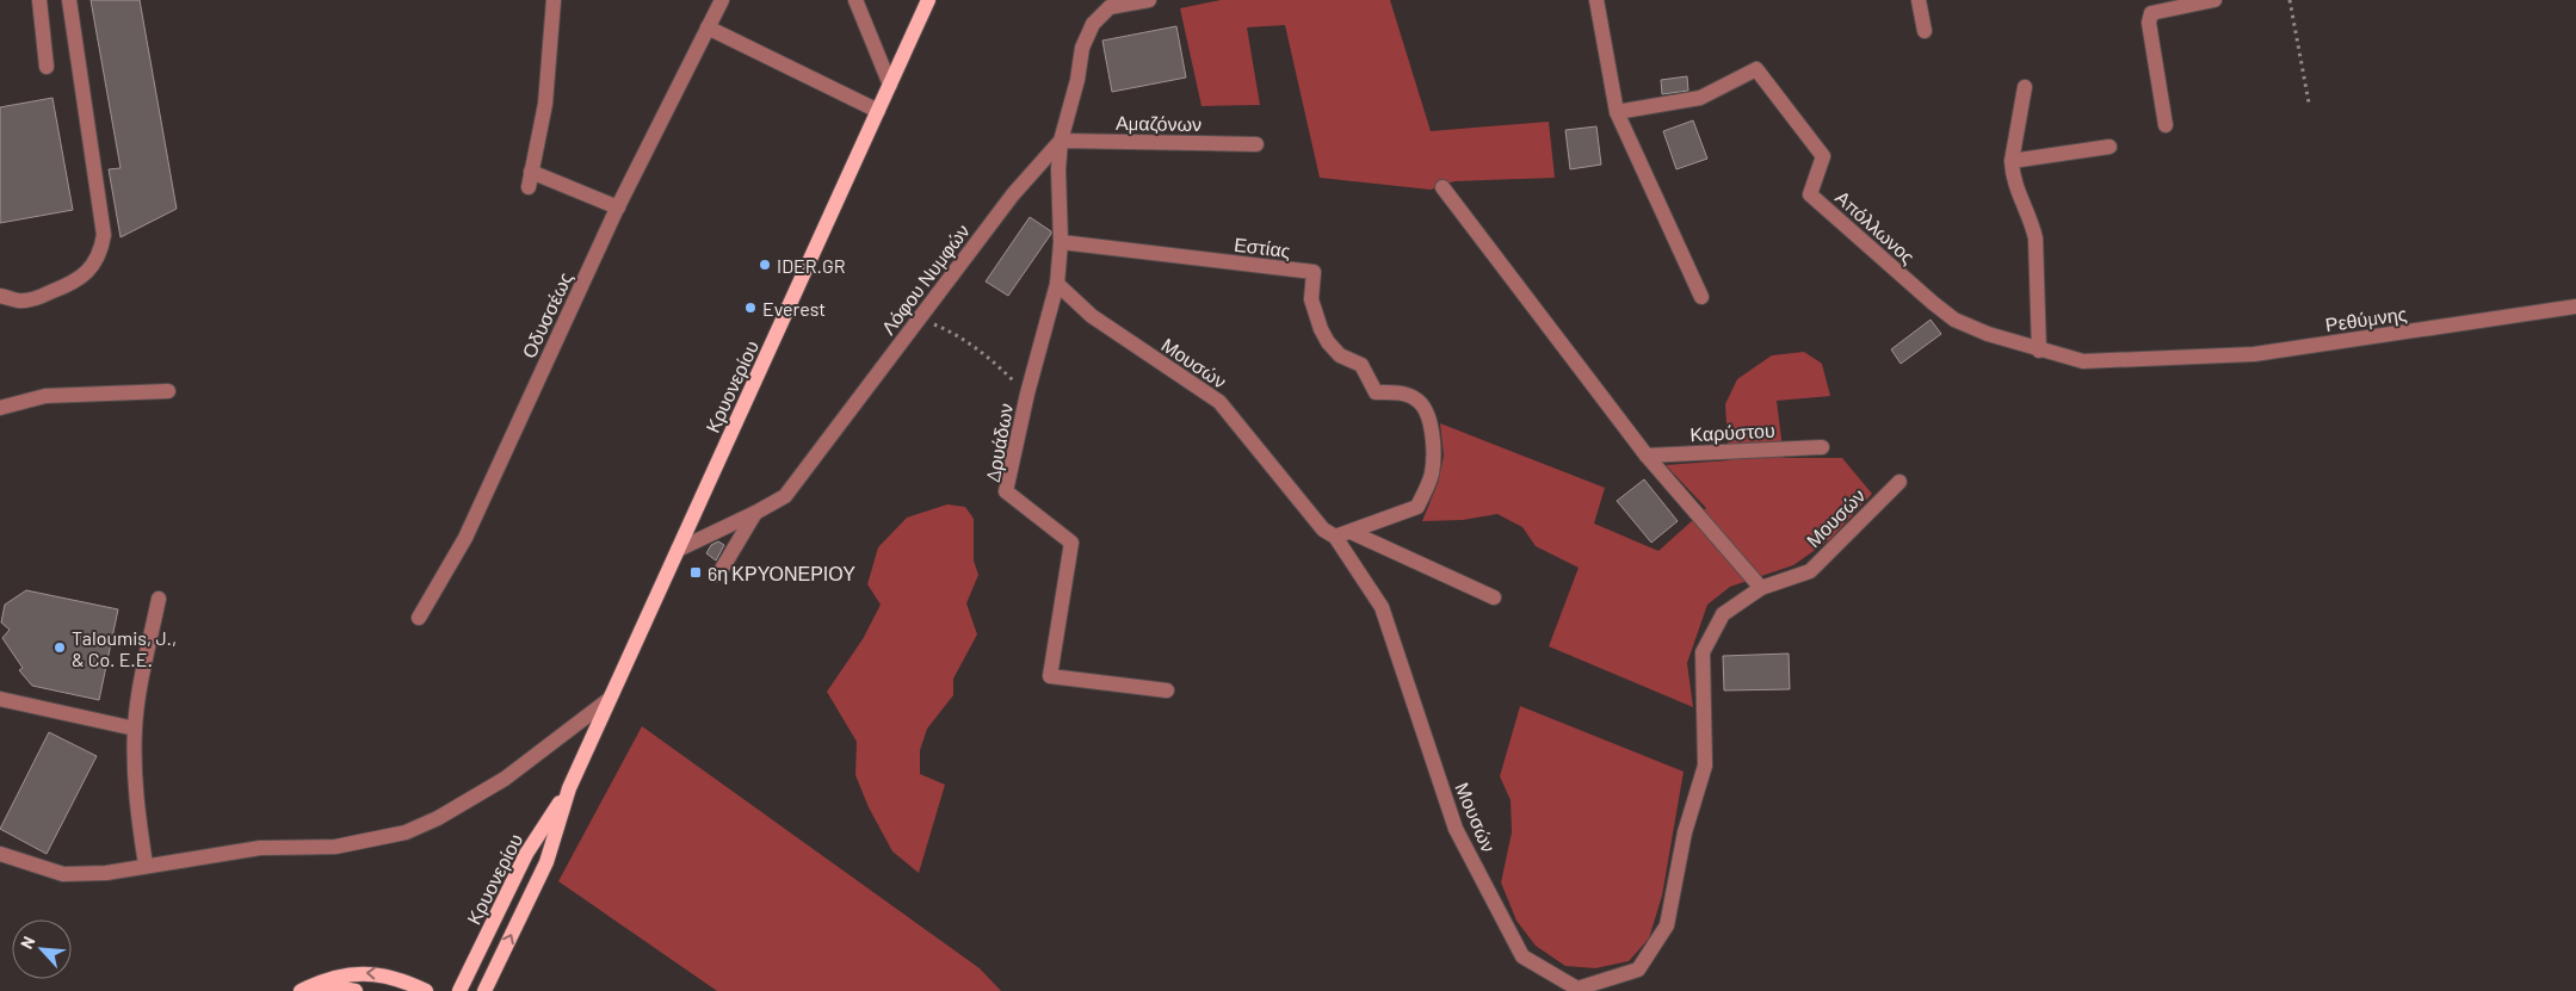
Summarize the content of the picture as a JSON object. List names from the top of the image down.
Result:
{
  "streets": {
    "main road": ["Κρυονερίου"],
    "street": [
      "Αμαζόνων",
      "Απόλλωνος",
      "Εστίας",
      "Λόφου Νυμφών",
      "Οδυσσέως",
      "Ρεθύμνης",
      "Μουσών",
      "Καρύστου",
      "Δρυάδων"
    ]
  },
  "crossings": [
    ["Αμαζόνων", "Λόφου Νυμφών"],
    ["Αμαζόνων", "Δρυάδων"],
    ["Απόλλωνος", "Ρεθύμνης"],
    ["Εστίας", "Δρυάδων"],
    ["Λόφου Νυμφών", "Κρυονερίου"],
    ["Λόφου Νυμφών", "Δρυάδων"],
    ["Μουσών", "Δρυάδων"]
  ],
  "places": {
    "other": ["IDER.GR", "Everest", "Taloumis, J., & Co. E.E."],
    "transit": ["6η ΚΡΥΟΝΕΡΙΟΥ"]
  },
  "north": "top left"
}
